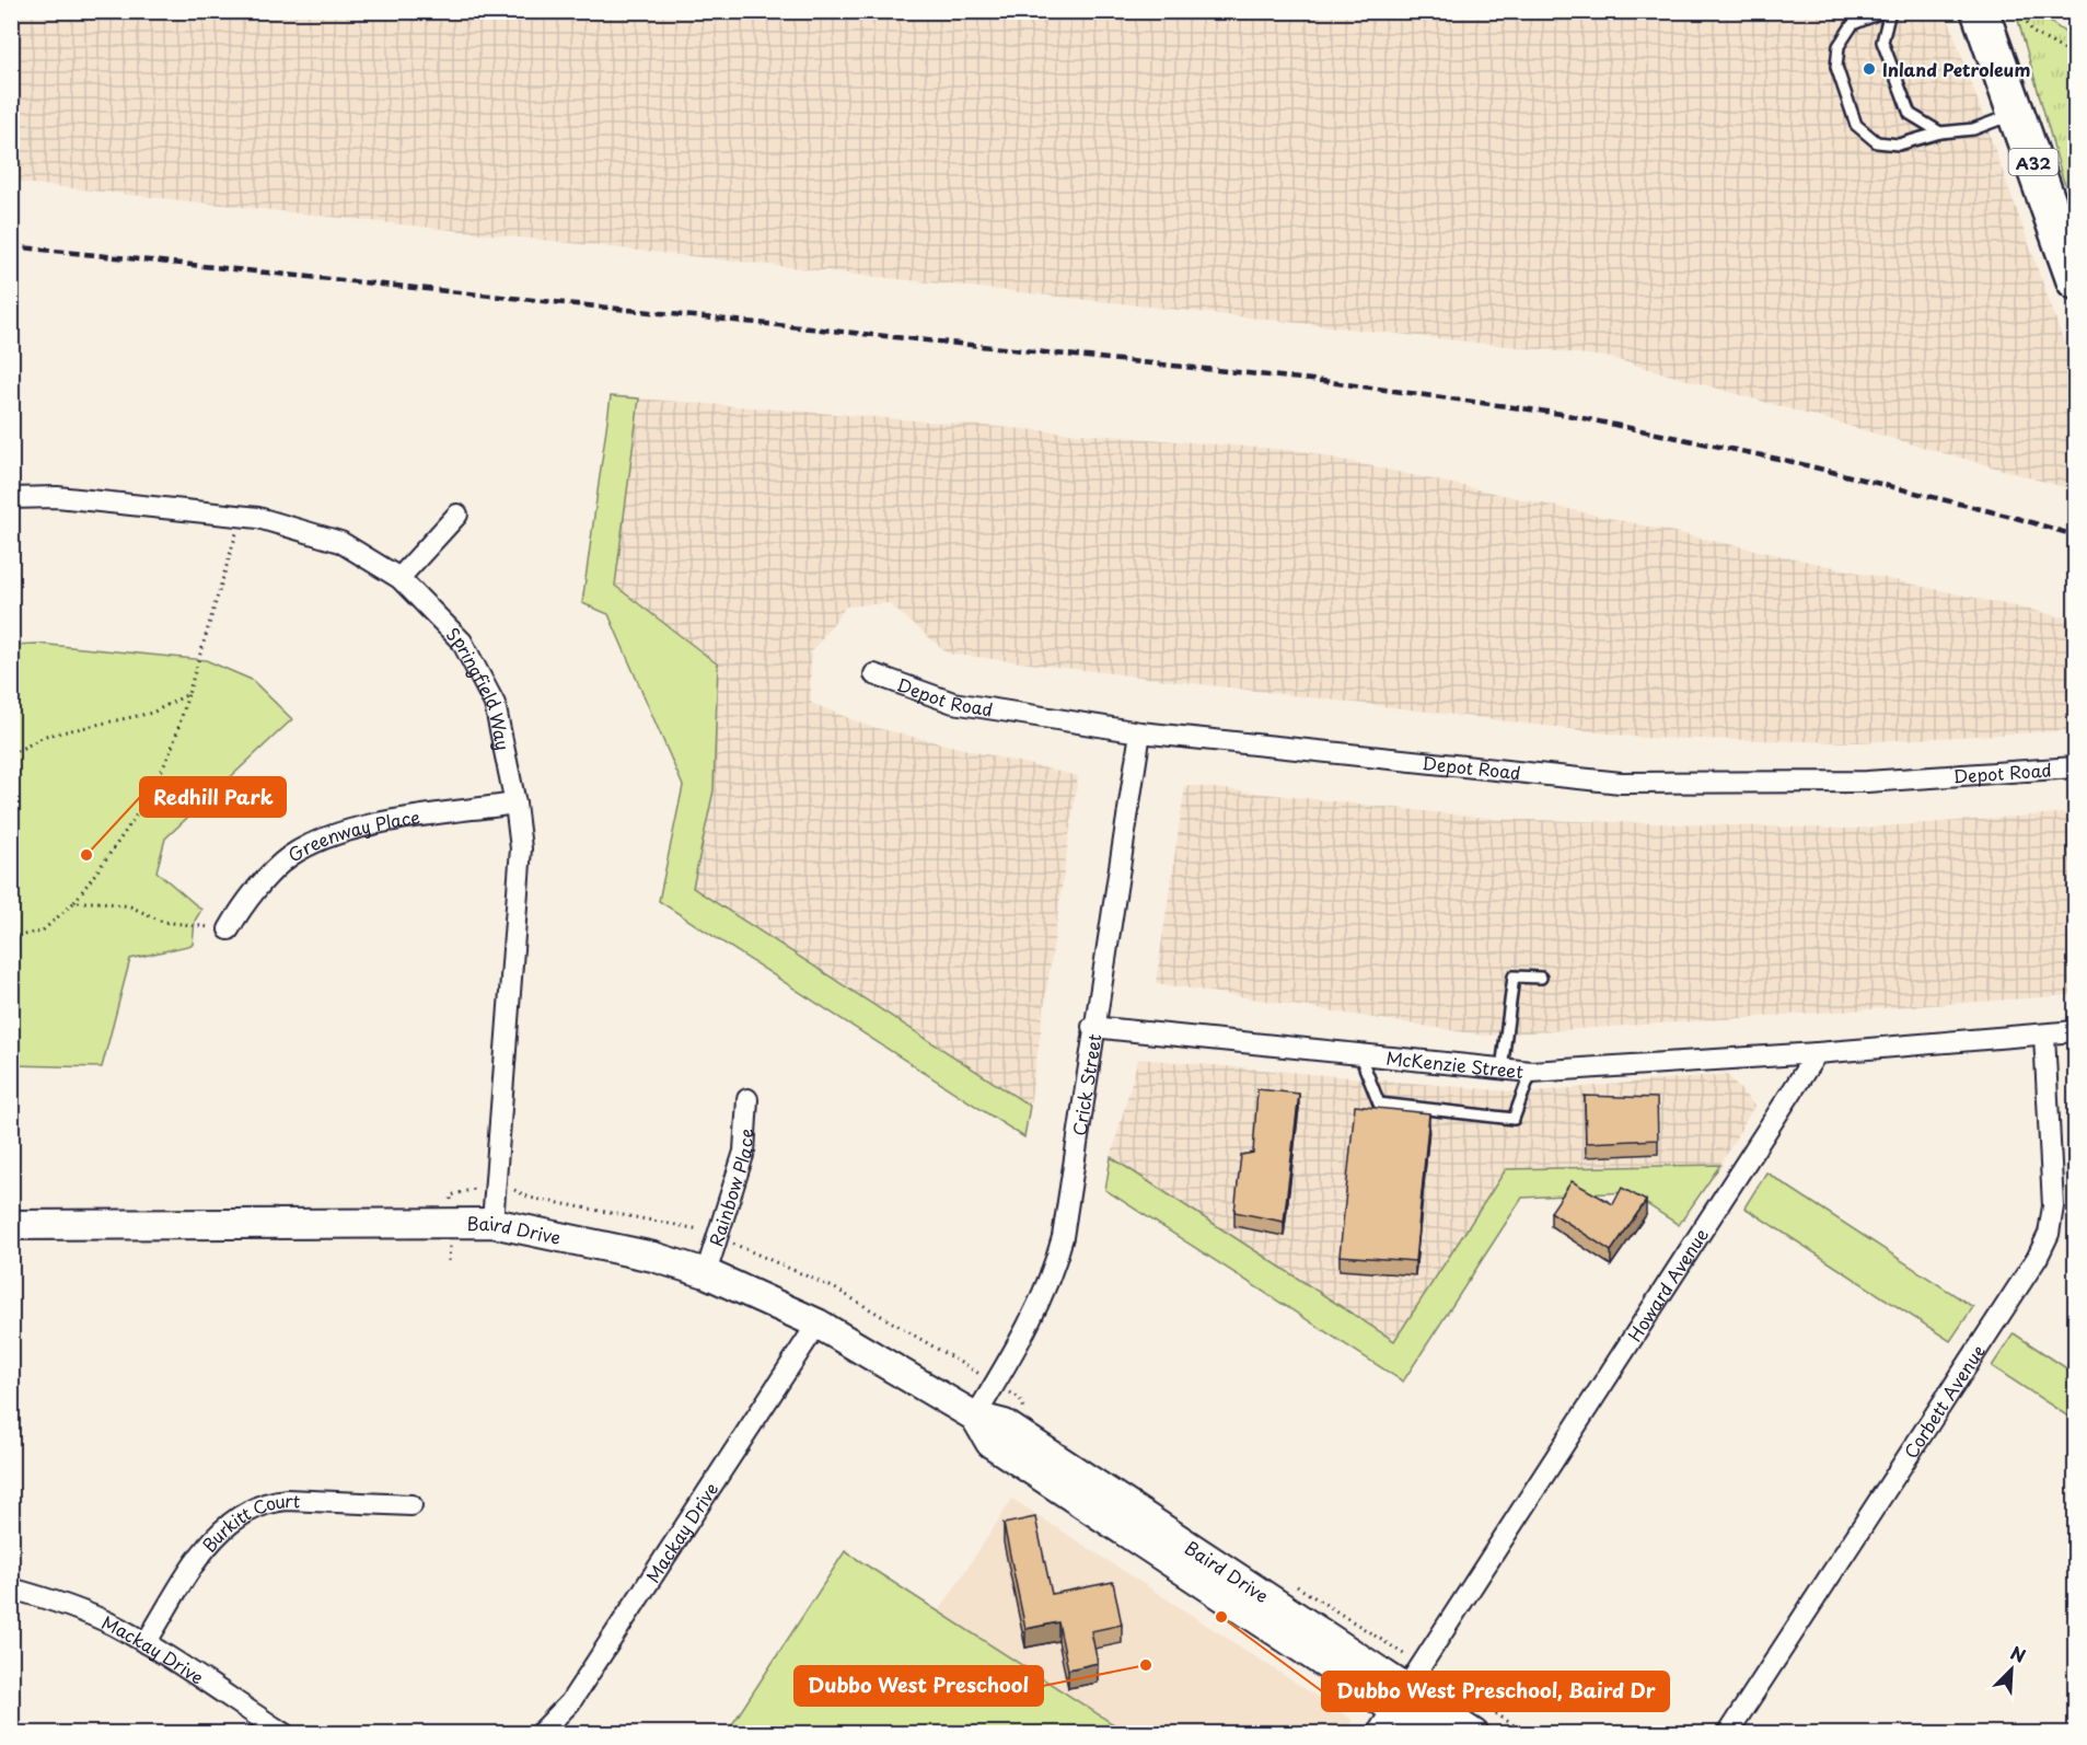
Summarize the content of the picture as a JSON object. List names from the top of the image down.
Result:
{
  "streets": {
    "highway": ["A32"],
    "street": [
      "Springfield Way",
      "Depot Road",
      "Greenway Place",
      "McKenzie Street",
      "Crick Street",
      "Rainbow Place",
      "Baird Drive",
      "Howard Avenue",
      "Corbett Avenue",
      "Burkitt Court",
      "Mackay Drive"
    ]
  },
  "crossings": [
    ["Springfield Way", "Greenway Place"],
    ["Springfield Way", "Baird Drive"],
    ["Depot Road", "Crick Street"],
    ["McKenzie Street", "Crick Street"],
    ["McKenzie Street", "Howard Avenue"],
    ["Crick Street", "Baird Drive"],
    ["Rainbow Place", "Baird Drive"],
    ["Baird Drive", "Howard Avenue"],
    ["Baird Drive", "Mackay Drive"],
    ["Burkitt Court", "Mackay Drive"]
  ],
  "places": [
    "Inland Petroleum",
    "Redhill Park",
    "Dubbo West Preschool, Baird Dr",
    "Dubbo West Preschool"
  ],
  "north": "top right"
}
